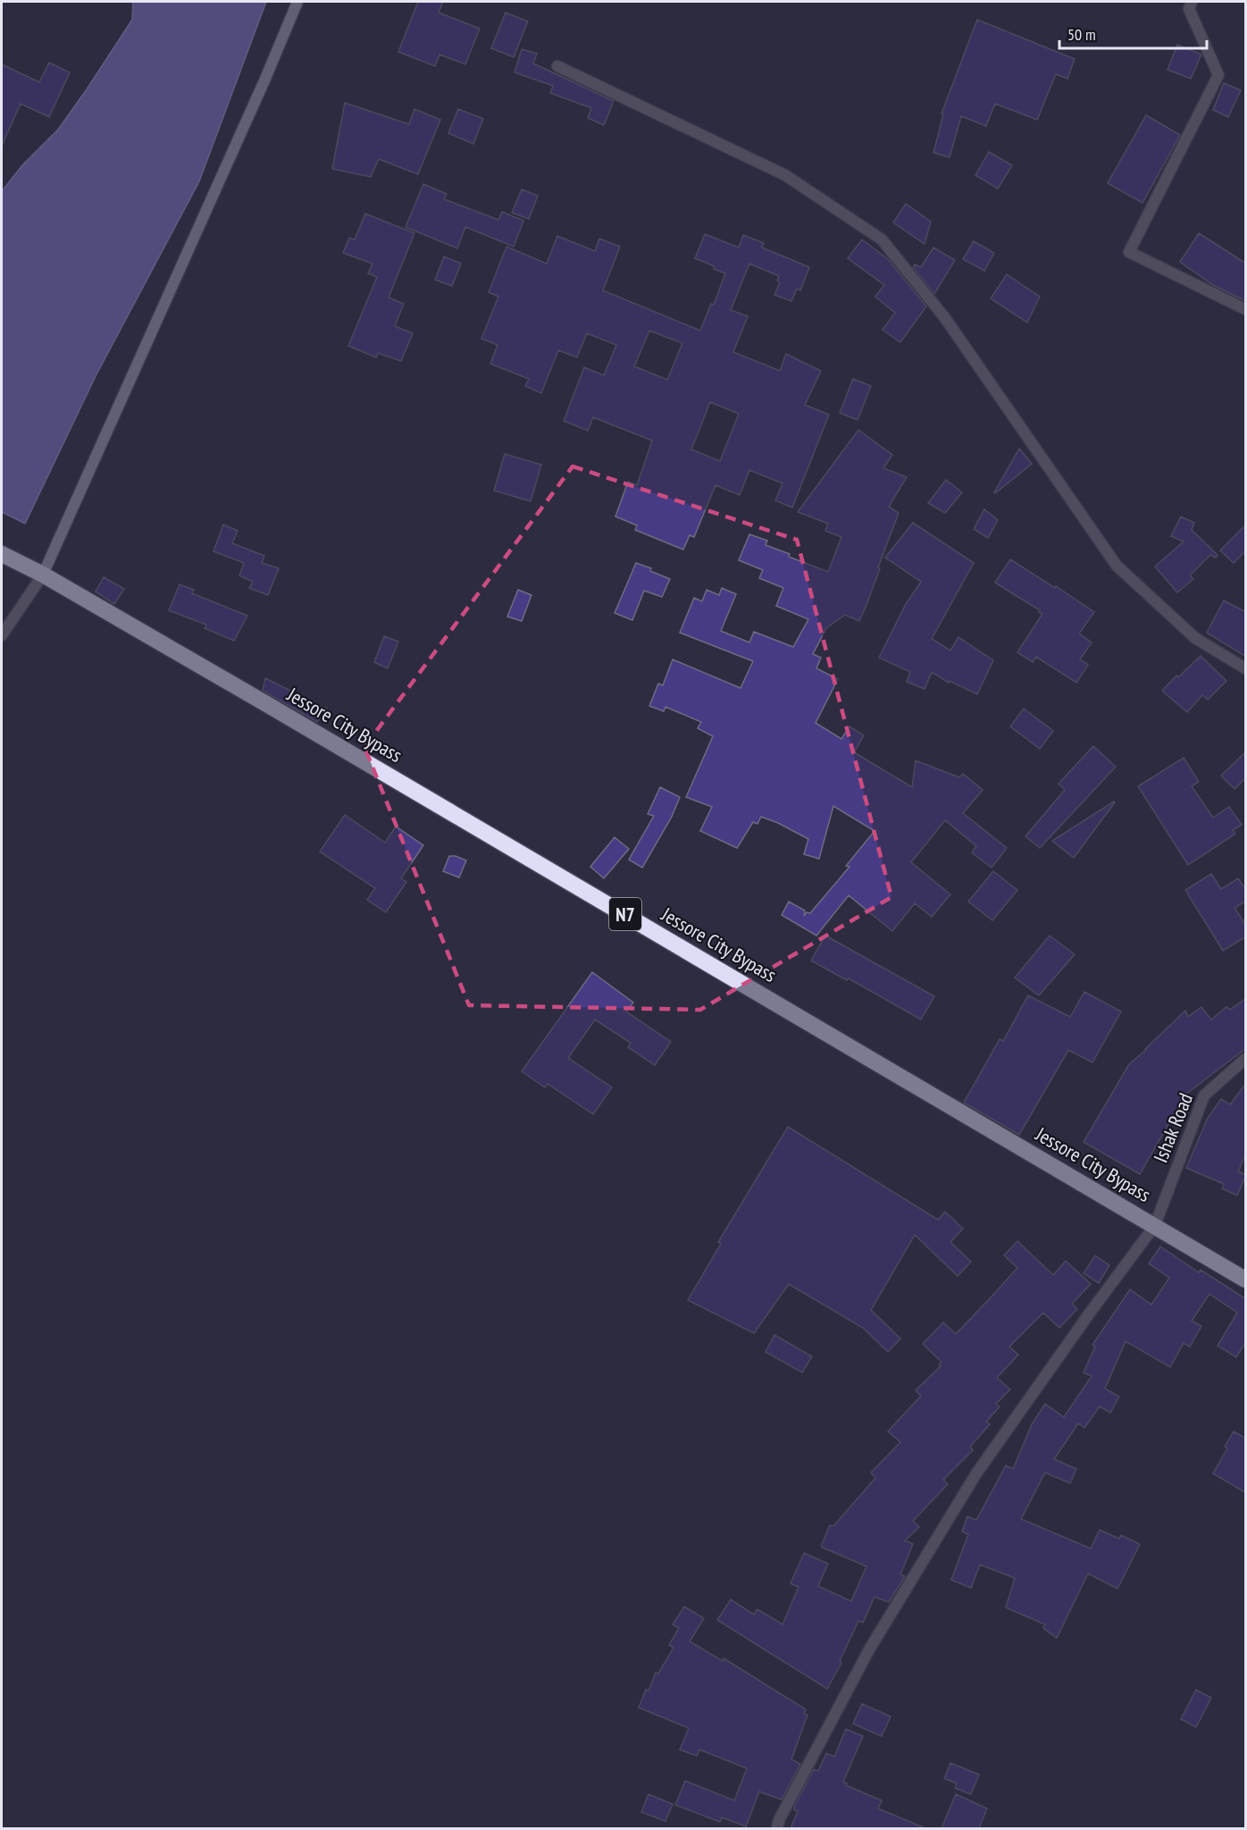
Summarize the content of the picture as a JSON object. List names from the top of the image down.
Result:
{
  "streets": {
    "highway": ["Jessore City Bypass", "N7"],
    "street": ["Ishak Road"]
  },
  "crossings": [
    ["Jessore City Bypass", "Ishak Road"]
  ],
  "scale_bar": "50 m"
}
